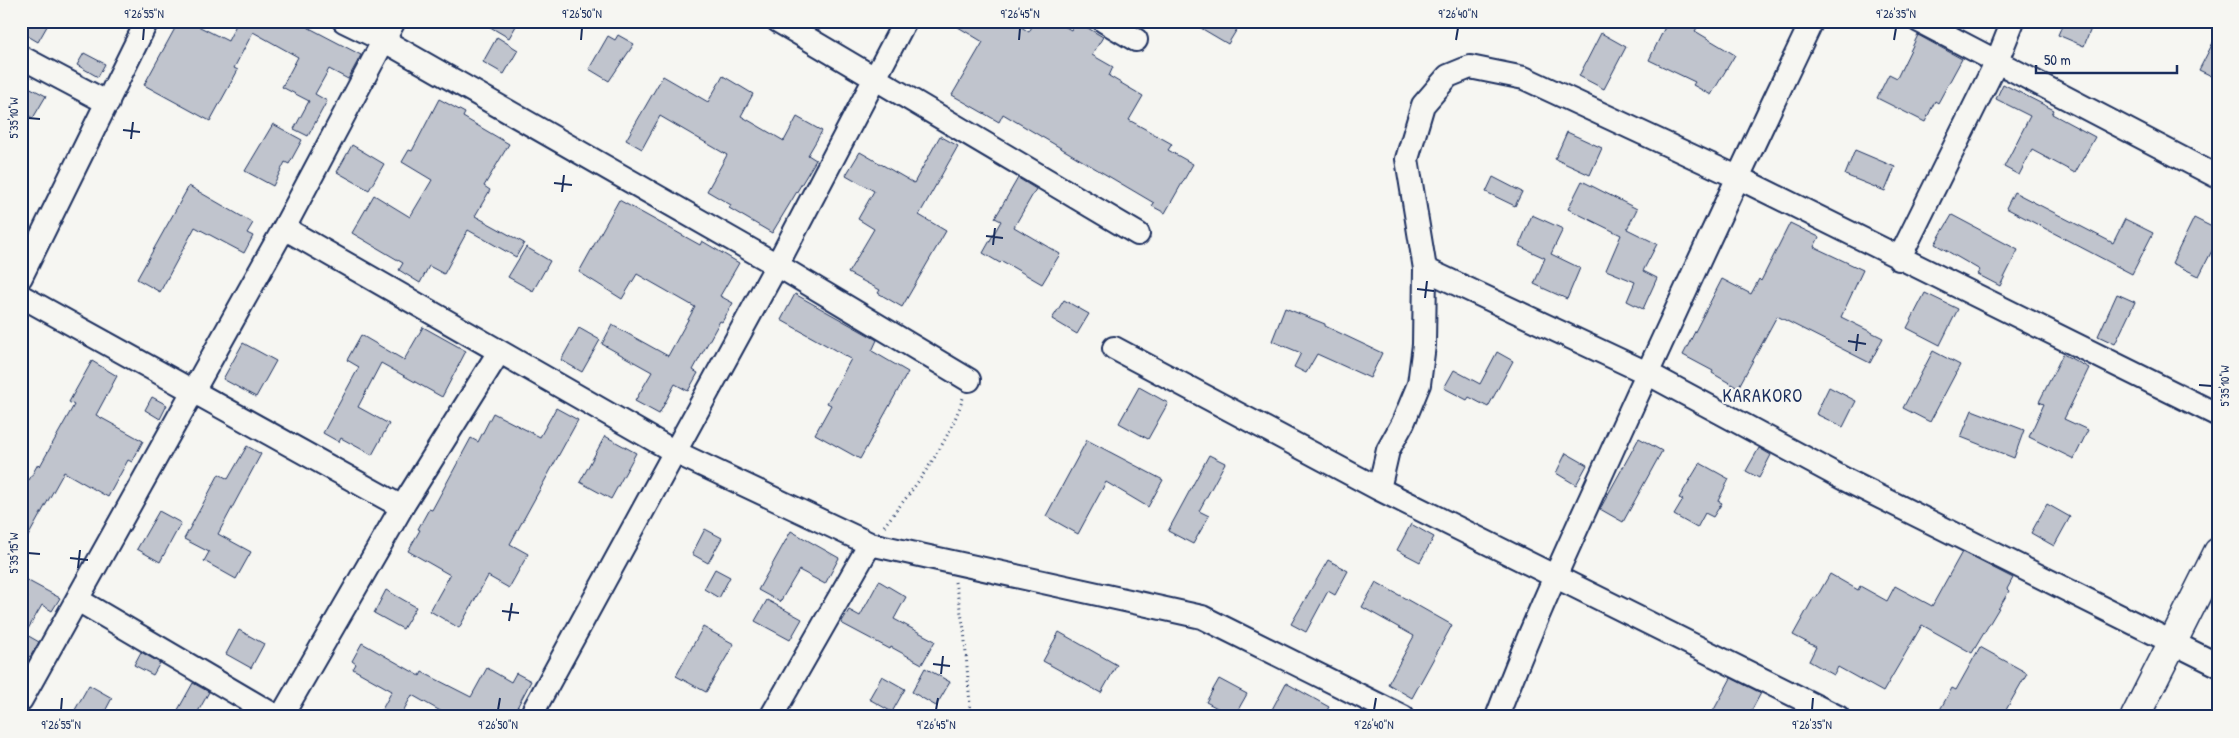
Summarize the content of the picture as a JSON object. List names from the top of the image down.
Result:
{
  "districts": ["KARAKORO"],
  "scale_bar": "50 m",
  "coordinates": [
    "9°26'55\"N",
    "9°26'50\"N",
    "9°26'45\"N",
    "9°26'40\"N",
    "9°26'35\"N",
    "5°35'10\"W",
    "5°35'15\"W"
  ]
}
